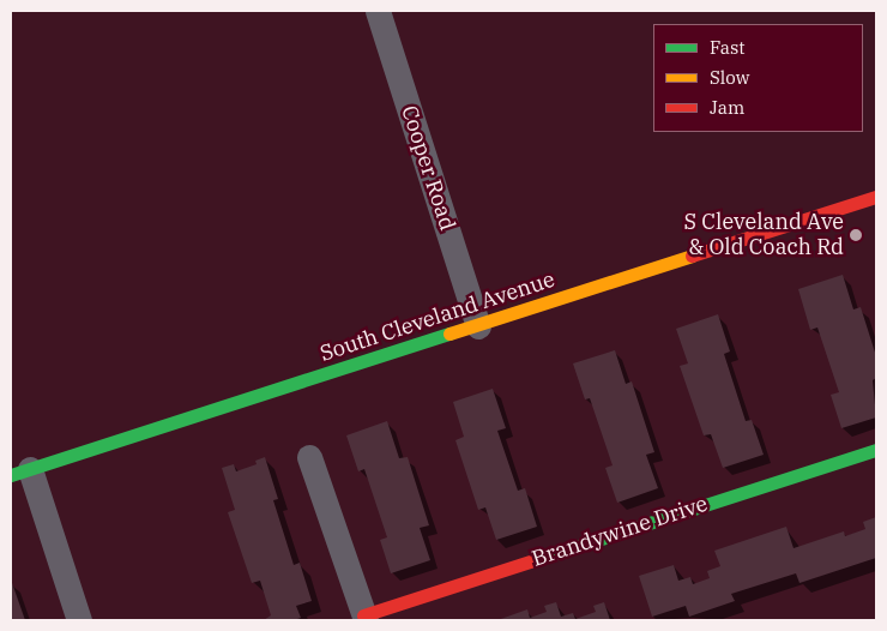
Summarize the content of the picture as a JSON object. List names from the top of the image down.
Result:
{
  "streets": {
    "main road": ["South Cleveland Avenue", "Brandywine Drive"],
    "street": ["Cooper Road"]
  },
  "crossings": [
    ["Cooper Road", "South Cleveland Avenue"]
  ],
  "places": ["S Cleveland Ave & Old Coach Rd"],
  "legend": ["Fast", "Slow", "Jam"]
}
